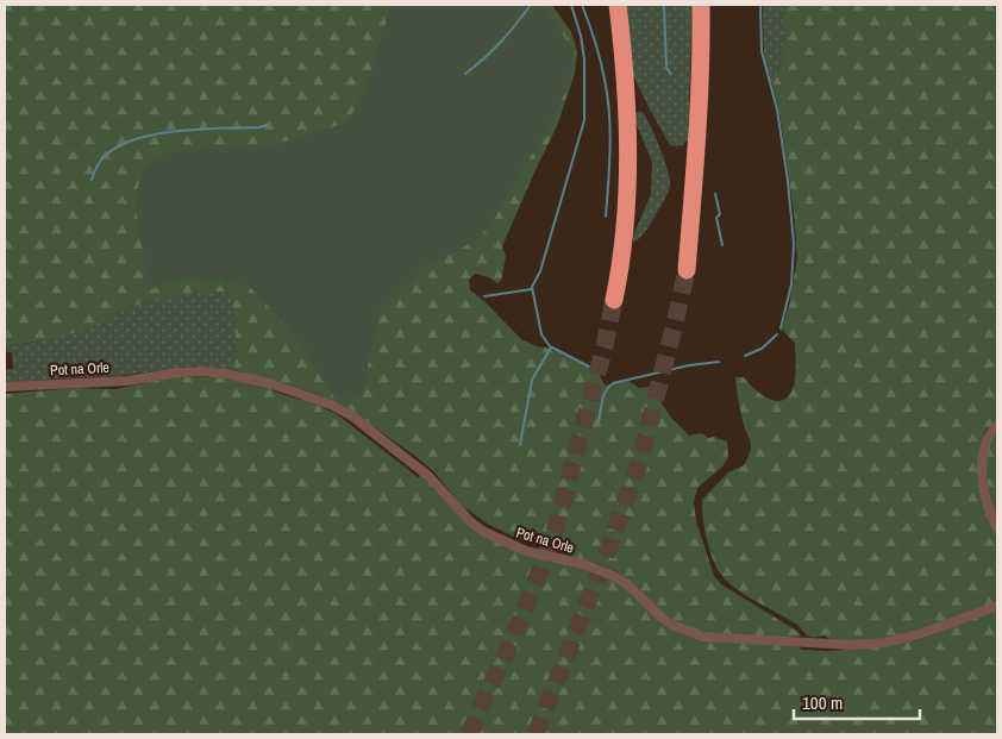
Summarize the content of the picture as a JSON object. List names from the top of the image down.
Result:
{
  "streets": {
    "street": ["Pot na Orle"]
  },
  "scale_bar": "100 m"
}
